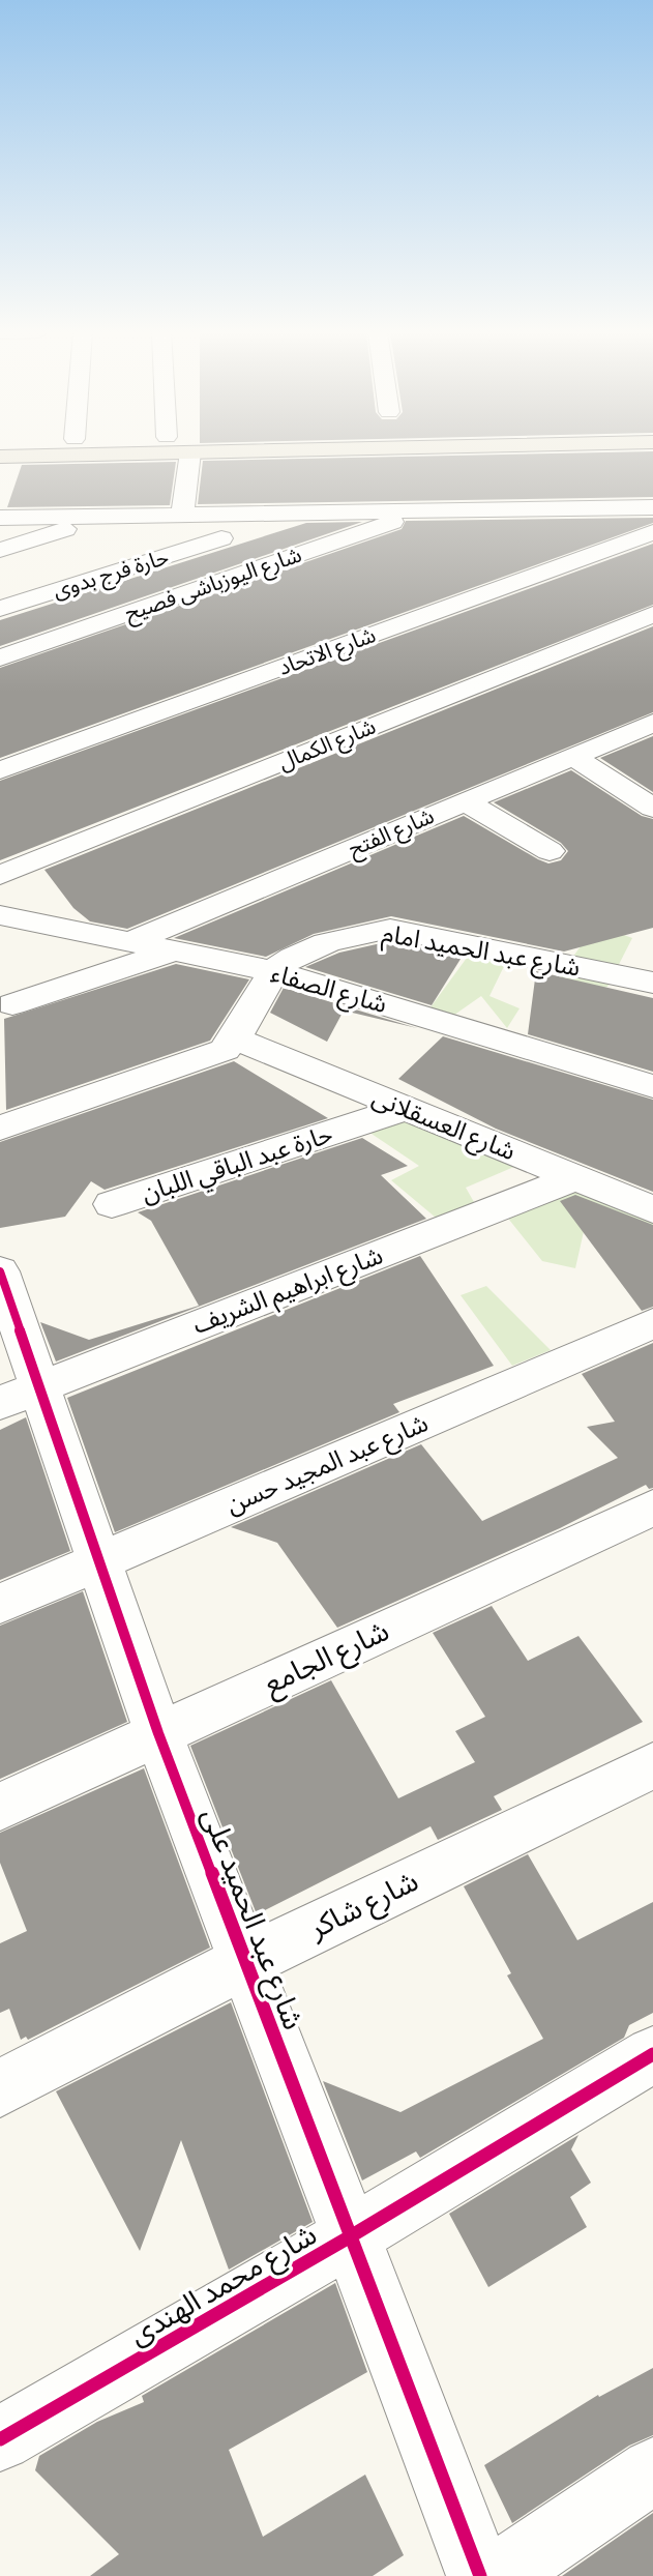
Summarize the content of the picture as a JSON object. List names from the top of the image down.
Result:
{
  "streets": {
    "street": [
      "حارة فرج بدوى",
      "شارع اليوزباشى فصيح",
      "شارع الاتحاد",
      "شارع الكمال",
      "شارع الفتح",
      "شارع عبد الحميد امام",
      "شارع الصفاء",
      "شارع العسقلانى",
      "حارة عبد الباقي اللبان",
      "شارع ابراهيم الشريف",
      "شارع عبد المجيد حسن",
      "شارع الجامع",
      "شارع شاكر",
      "شارع عبد الحميد على",
      "شارع محمد الهندى"
    ]
  },
  "crossings": [
    ["شارع الفتح", "شارع الصفاء"],
    ["شارع عبد الحميد امام", "شارع الصفاء"],
    ["شارع العسقلانى", "حارة عبد الباقي اللبان"],
    ["شارع العسقلانى", "شارع ابراهيم الشريف"],
    ["شارع ابراهيم الشريف", "شارع عبد الحميد على"],
    ["شارع عبد المجيد حسن", "شارع عبد الحميد على"],
    ["شارع الجامع", "شارع عبد الحميد على"],
    ["شارع شاكر", "شارع عبد الحميد على"],
    ["شارع عبد الحميد على", "شارع محمد الهندى"]
  ]
}
